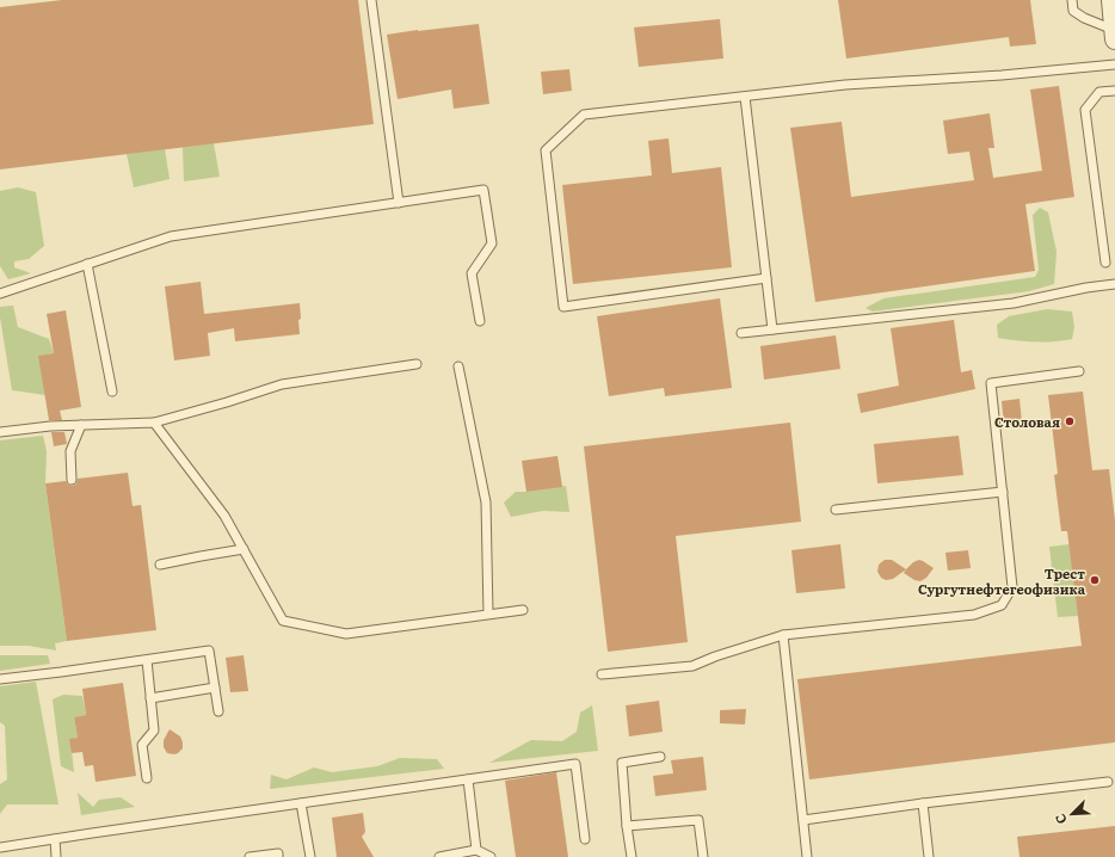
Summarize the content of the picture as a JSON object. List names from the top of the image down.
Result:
{
  "places": ["Столовая", "Трест Сургутнефтегеофизика"],
  "north": "bottom left"
}
